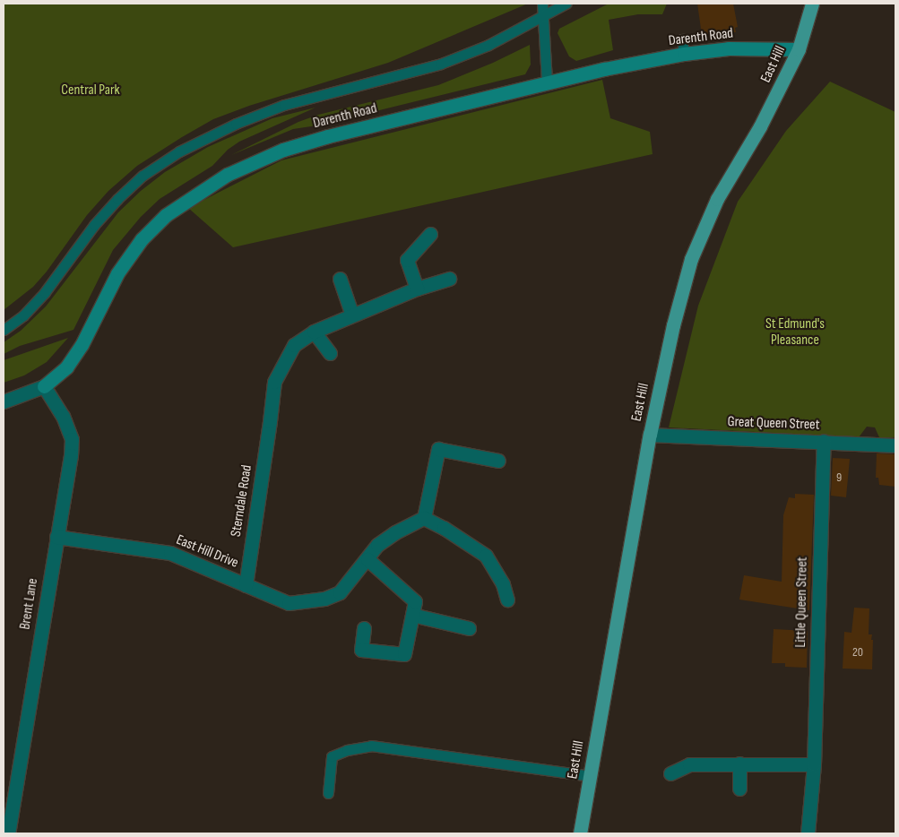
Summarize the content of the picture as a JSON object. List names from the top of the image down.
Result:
{
  "streets": {
    "main road": ["East Hill"],
    "street": [
      "Darenth Road",
      "Great Queen Street",
      "Sterndale Road",
      "East Hill Drive",
      "Little Queen Street",
      "Brent Lane"
    ]
  },
  "crossings": [
    ["Darenth Road", "East Hill"],
    ["Darenth Road", "Brent Lane"],
    ["East Hill", "Great Queen Street"],
    ["Great Queen Street", "Little Queen Street"],
    ["Sterndale Road", "East Hill Drive"],
    ["East Hill Drive", "Brent Lane"]
  ],
  "parks": ["Central Park", "St Edmund's Pleasance"],
  "house_numbers": ["9", "20"]
}
